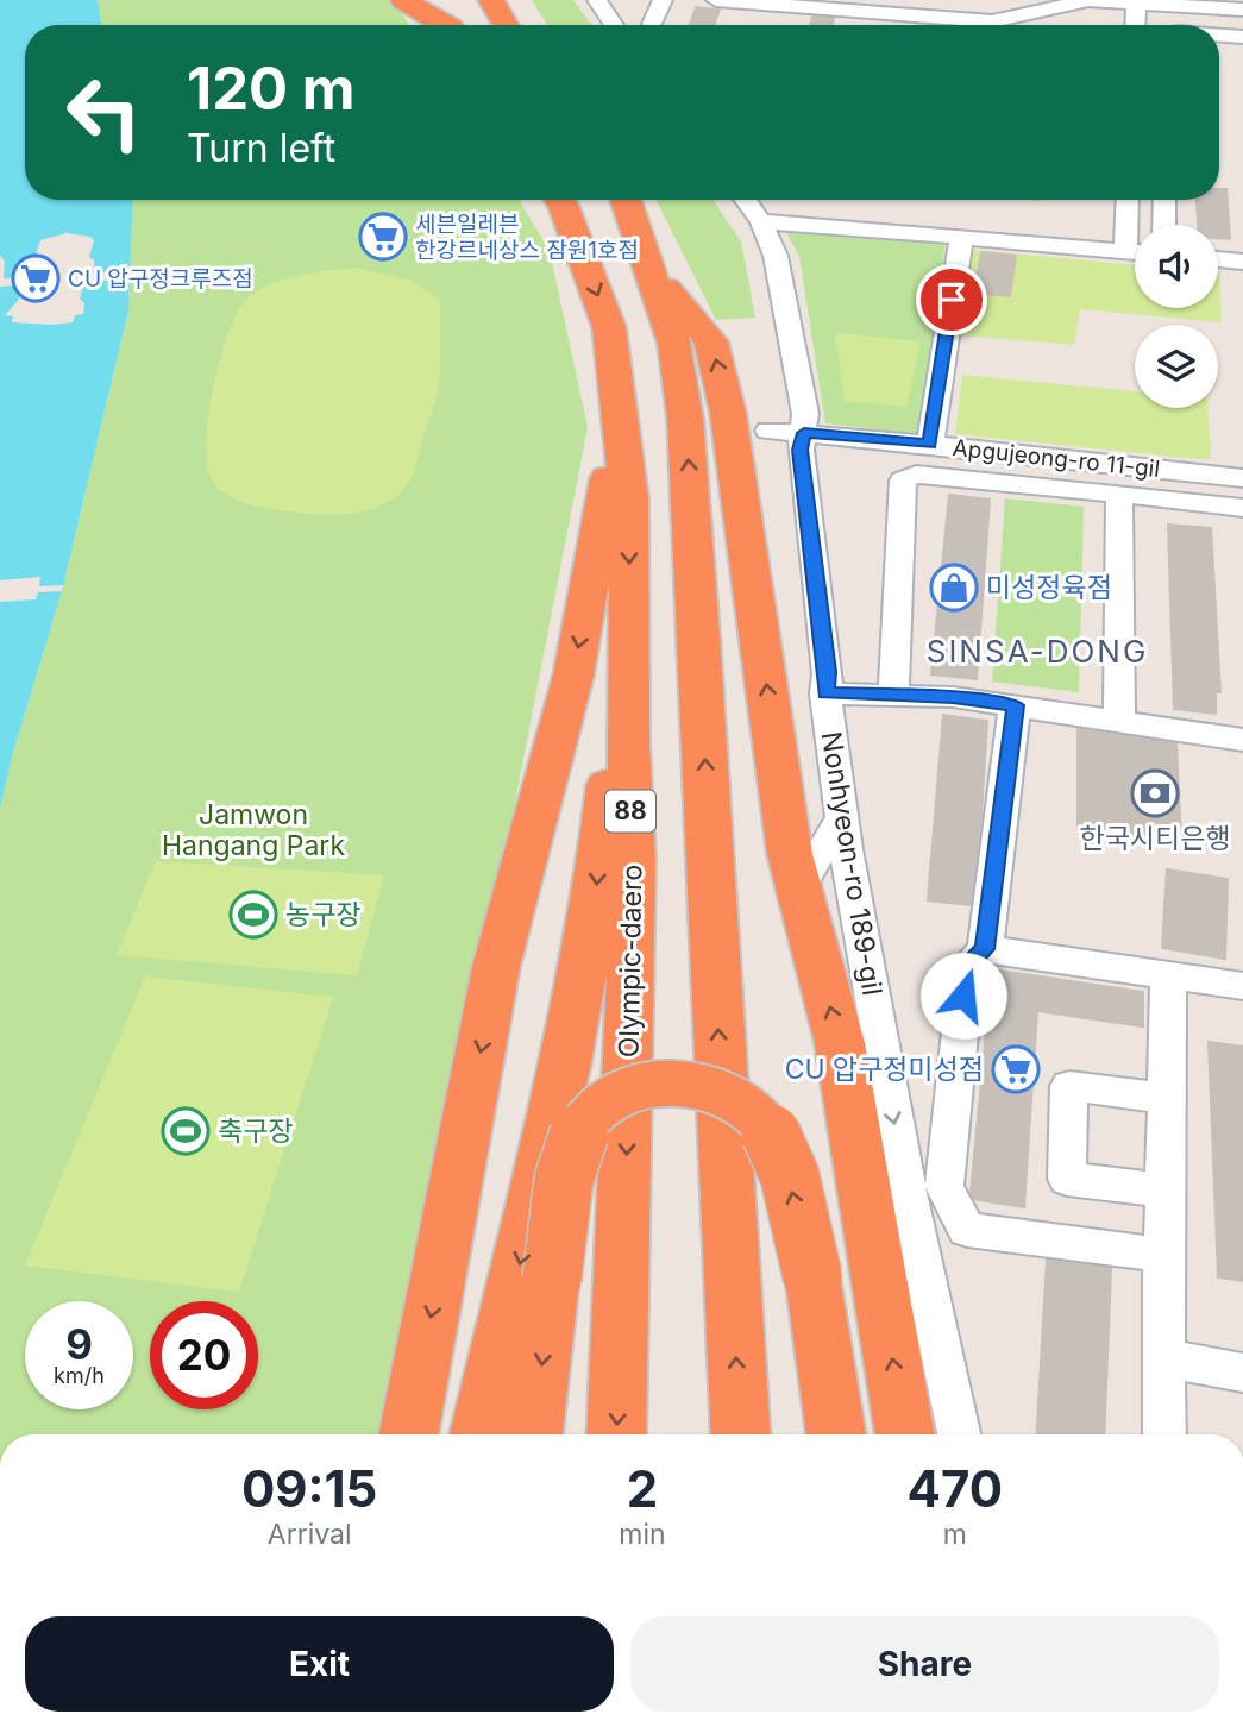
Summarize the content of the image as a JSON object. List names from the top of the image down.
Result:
{
  "streets": {
    "highway": ["88", "Olympic-daero"],
    "street": ["Apgujeong-ro 11-gil", "Nonhyeon-ro 189-gil"]
  },
  "crossings": [
    ["Apgujeong-ro 11-gil", "Nonhyeon-ro 189-gil"]
  ],
  "districts": ["SINSA-DONG"],
  "parks": ["Jamwon Hangang Park"],
  "places": {
    "supermarket": ["세븐일레븐 한강르네상스 잠원1호점", "CU 압구정크루즈점", "CU 압구정미성점"],
    "shop": ["미성정육점"],
    "bank": ["한국시티은행"],
    "sports": ["농구장", "축구장"]
  },
  "page": {
    "turn": ["120 m", "Turn left"],
    "speed": "9 km/h",
    "limit": "20",
    "eta": [
      "09:15",
      "Arrival",
      "2",
      "min",
      "470",
      "m"
    ],
    "buttons": ["Exit", "Share"]
  }
}
